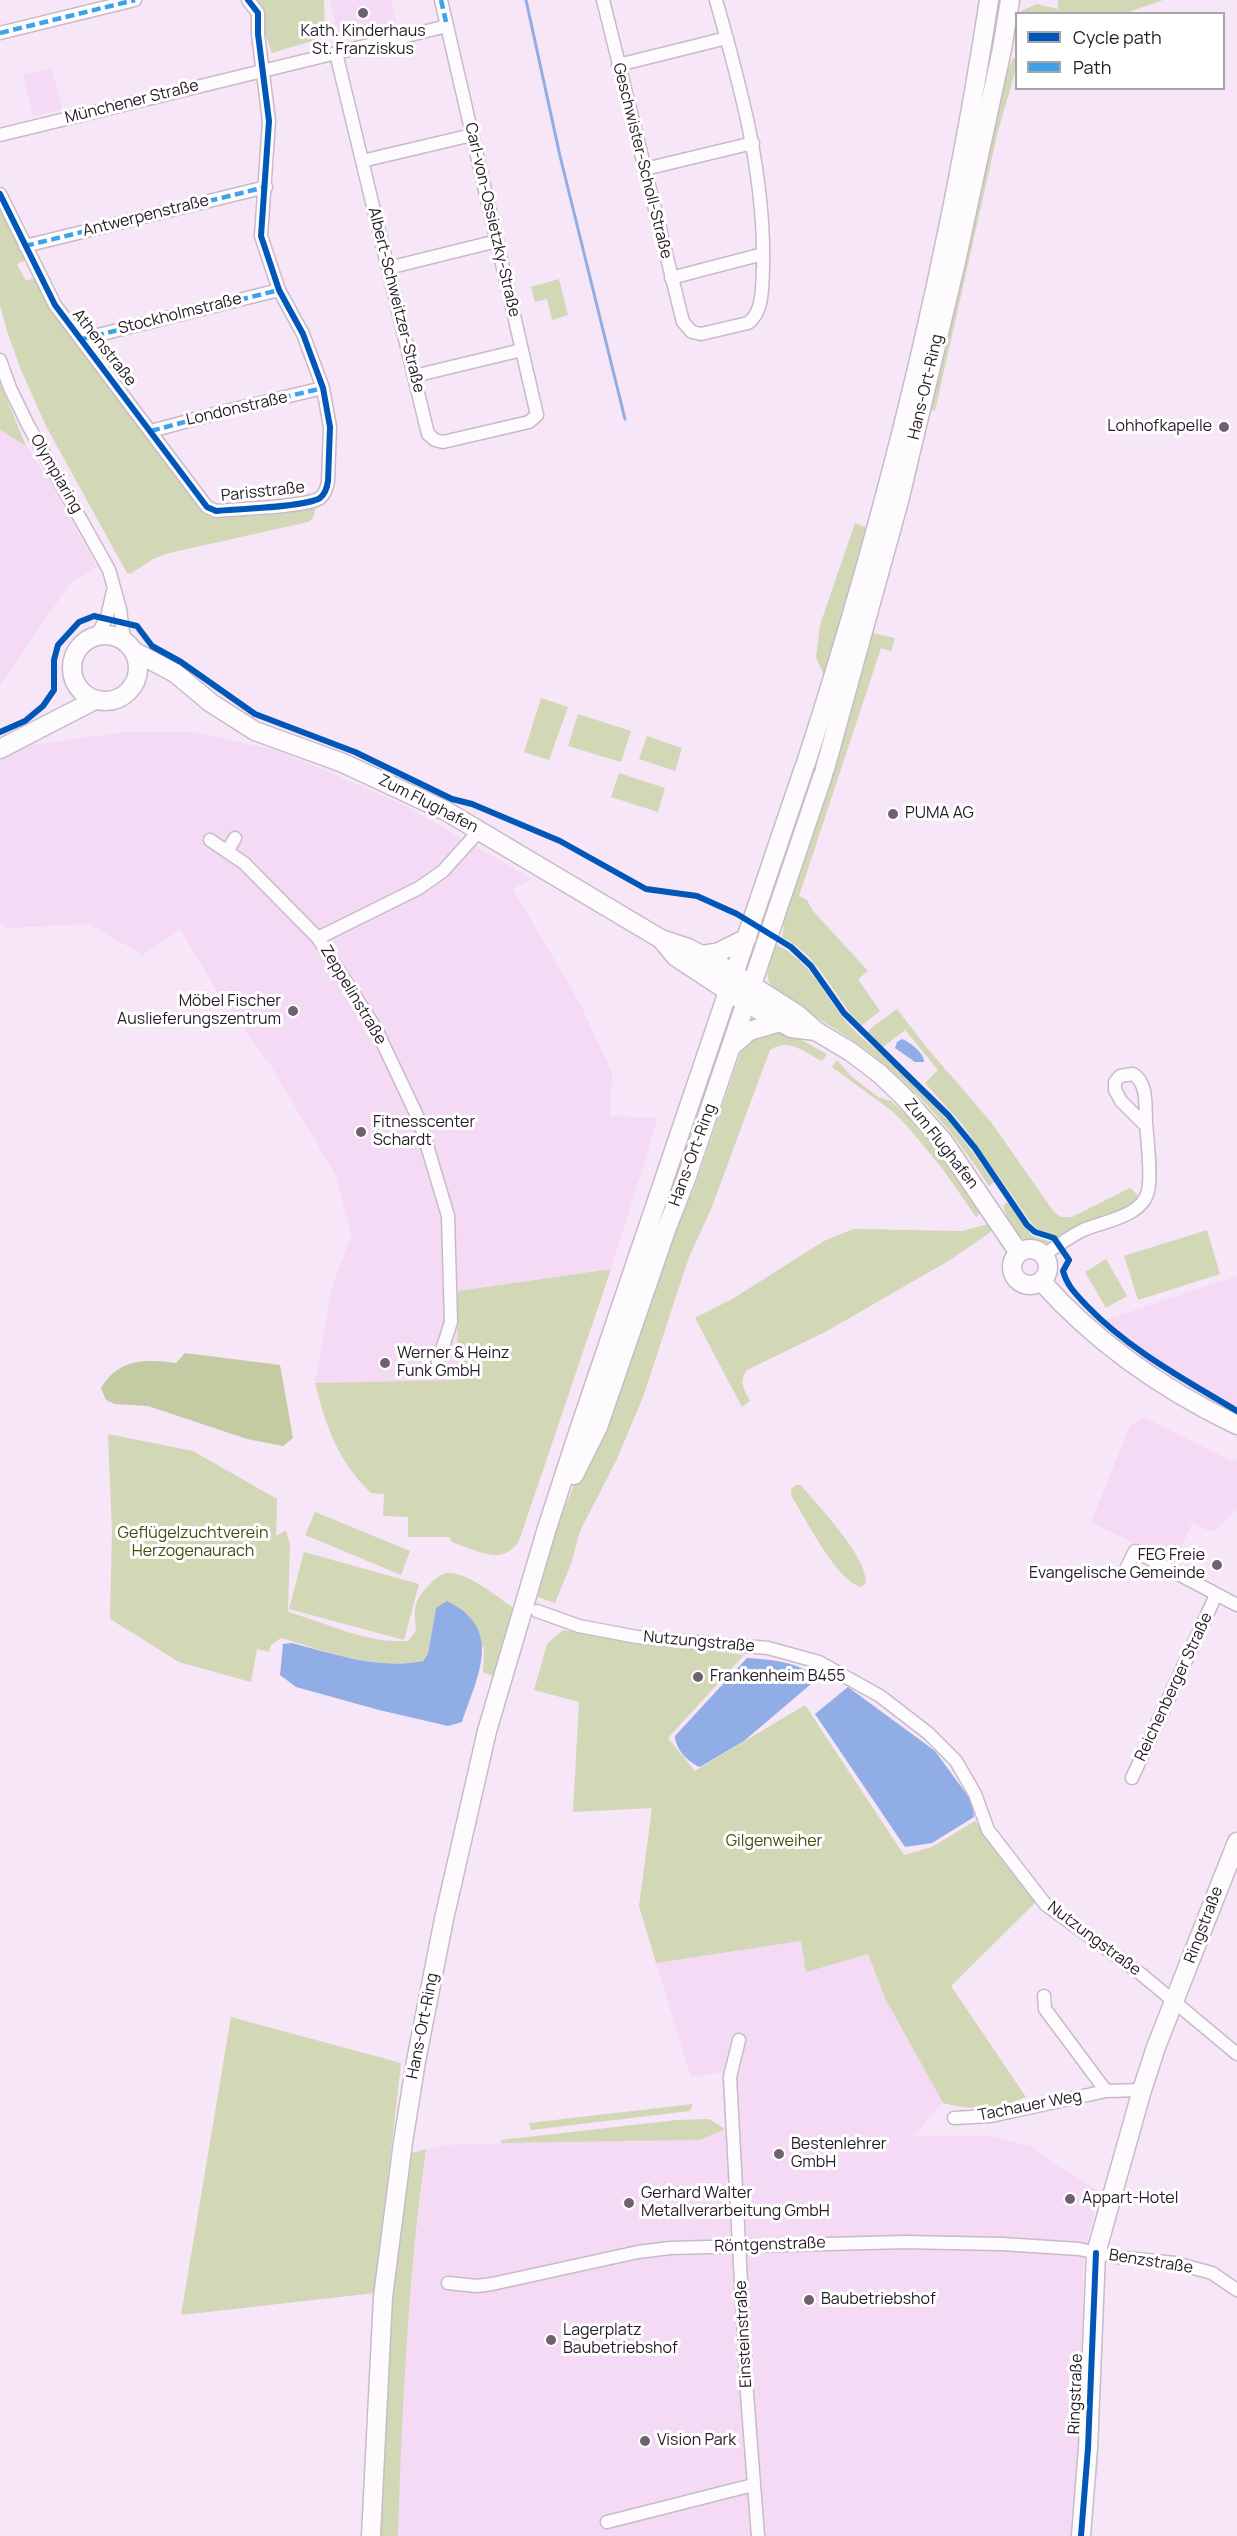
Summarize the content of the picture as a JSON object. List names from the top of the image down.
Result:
{
  "streets": {
    "main road": ["Hans-Ort-Ring", "Zum Flughafen", "Ringstraße"],
    "street": [
      "Münchener Straße",
      "Geschwister-Scholl-Straße",
      "Antwerpenstraße",
      "Carl-von-Ossietzky-Straße",
      "Albert-Schweitzer-Straße",
      "Stockholmstraße",
      "Athenstraße",
      "Londonstraße",
      "Olympiaring",
      "Parisstraße",
      "Zeppelinstraße",
      "Nutzungstraße",
      "Reichenberger Straße",
      "Tachauer Weg",
      "Röntgenstraße",
      "Benzstraße",
      "Einsteinstraße"
    ]
  },
  "crossings": [
    ["Münchener Straße", "Carl-von-Ossietzky-Straße"],
    ["Münchener Straße", "Albert-Schweitzer-Straße"],
    ["Antwerpenstraße", "Athenstraße"],
    ["Carl-von-Ossietzky-Straße", "Albert-Schweitzer-Straße"],
    ["Stockholmstraße", "Athenstraße"],
    ["Athenstraße", "Londonstraße"],
    ["Athenstraße", "Parisstraße"],
    ["Hans-Ort-Ring", "Zum Flughafen"],
    ["Londonstraße", "Parisstraße"],
    ["Olympiaring", "Zum Flughafen"],
    ["Zum Flughafen", "Zeppelinstraße"],
    ["Nutzungstraße", "Ringstraße"],
    ["Ringstraße", "Tachauer Weg"],
    ["Ringstraße", "Röntgenstraße"],
    ["Ringstraße", "Benzstraße"],
    ["Röntgenstraße", "Benzstraße"],
    ["Röntgenstraße", "Einsteinstraße"]
  ],
  "parks": ["Geflügelzuchtverein Herzogenaurach", "Gilgenweiher"],
  "places": [
    "Kath. Kinderhaus St. Franziskus",
    "Lohhofkapelle",
    "PUMA AG",
    "Möbel Fischer Auslieferungszentrum",
    "Fitnesscenter Schardt",
    "Werner & Heinz Funk GmbH",
    "FEG Freie Evangelische Gemeinde",
    "Frankenheim B455",
    "Bestenlehrer GmbH",
    "Appart-Hotel",
    "Gerhard Walter Metallverarbeitung GmbH",
    "Baubetriebshof",
    "Lagerplatz Baubetriebshof",
    "Vision Park"
  ],
  "legend": ["Cycle path", "Path"]
}
